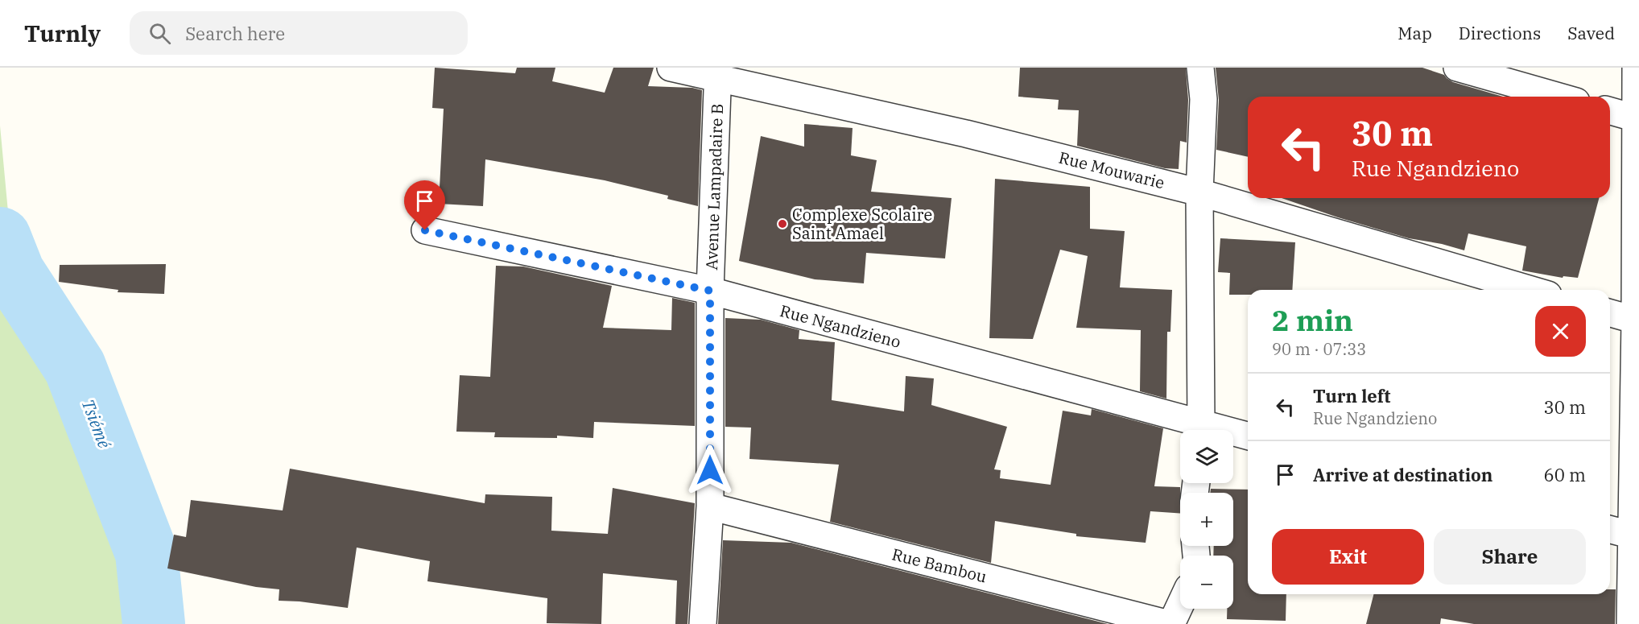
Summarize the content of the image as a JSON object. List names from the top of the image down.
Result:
{
  "streets": {
    "street": [
      "Rue Mouwarie",
      "Avenue Lampadaire B",
      "Rue Ngandzieno",
      "Rue Bambou"
    ]
  },
  "crossings": [
    ["Rue Mouwarie", "Avenue Lampadaire B"],
    ["Avenue Lampadaire B", "Rue Ngandzieno"],
    ["Avenue Lampadaire B", "Rue Bambou"]
  ],
  "water": ["Tsiémé"],
  "places": ["Complexe Scolaire Saint Amael"],
  "page": {
    "header": "Turnly",
    "search": "Search here",
    "nav": ["Map", "Directions", "Saved"],
    "turn": ["30 m", "Rue Ngandzieno"],
    "heading": ["2 min", "90 m · 07:33"],
    "list": [
      {
        "name": "Turn left",
        "note": "Rue Ngandzieno",
        "value": "30 m"
      },
      {
        "name": "Arrive at destination",
        "value": "60 m"
      }
    ],
    "map_buttons": ["+", "−"],
    "buttons": ["Exit", "Share"]
  }
}
